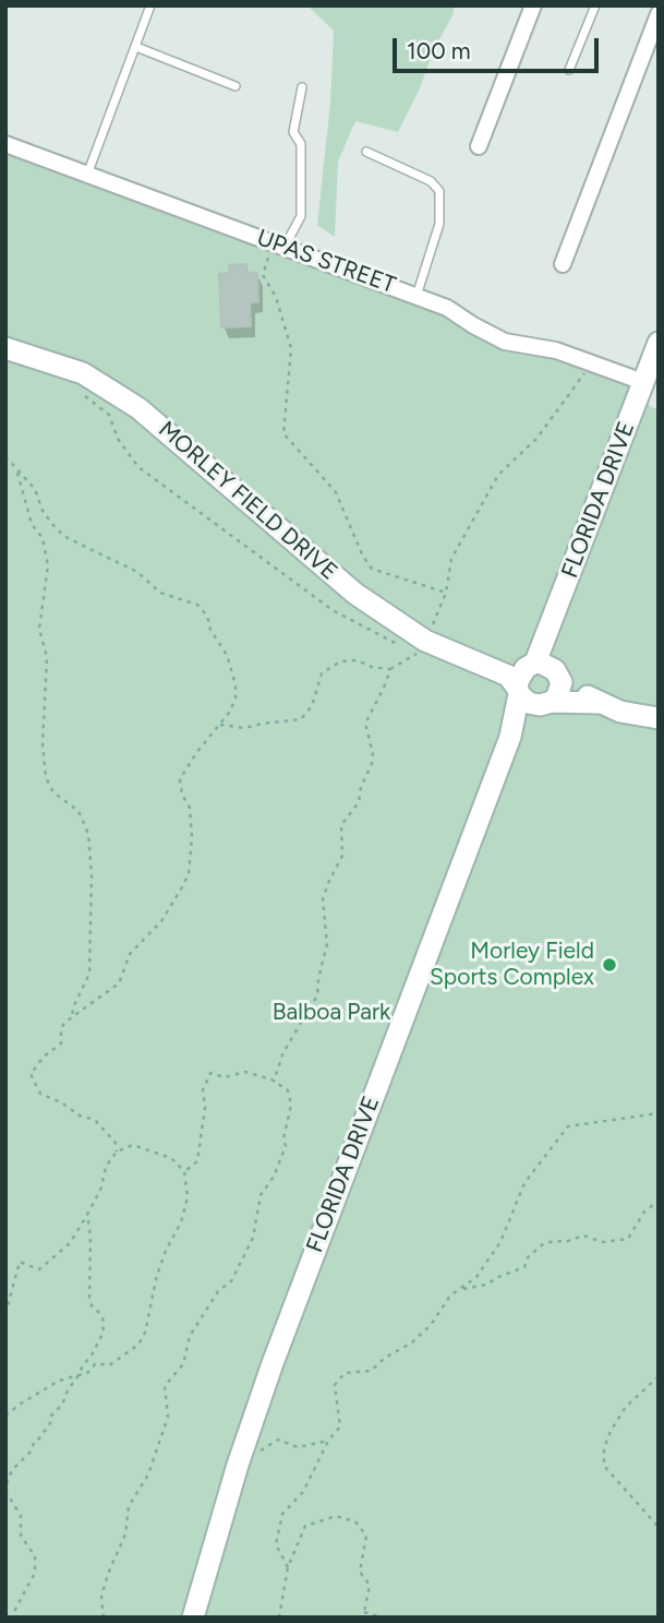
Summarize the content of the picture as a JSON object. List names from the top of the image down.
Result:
{
  "streets": {
    "street": ["UPAS STREET", "FLORIDA DRIVE", "MORLEY FIELD DRIVE"]
  },
  "crossings": [
    ["UPAS STREET", "FLORIDA DRIVE"],
    ["FLORIDA DRIVE", "MORLEY FIELD DRIVE"]
  ],
  "parks": ["Balboa Park"],
  "places": ["Morley Field Sports Complex"],
  "scale_bar": "100 m"
}
